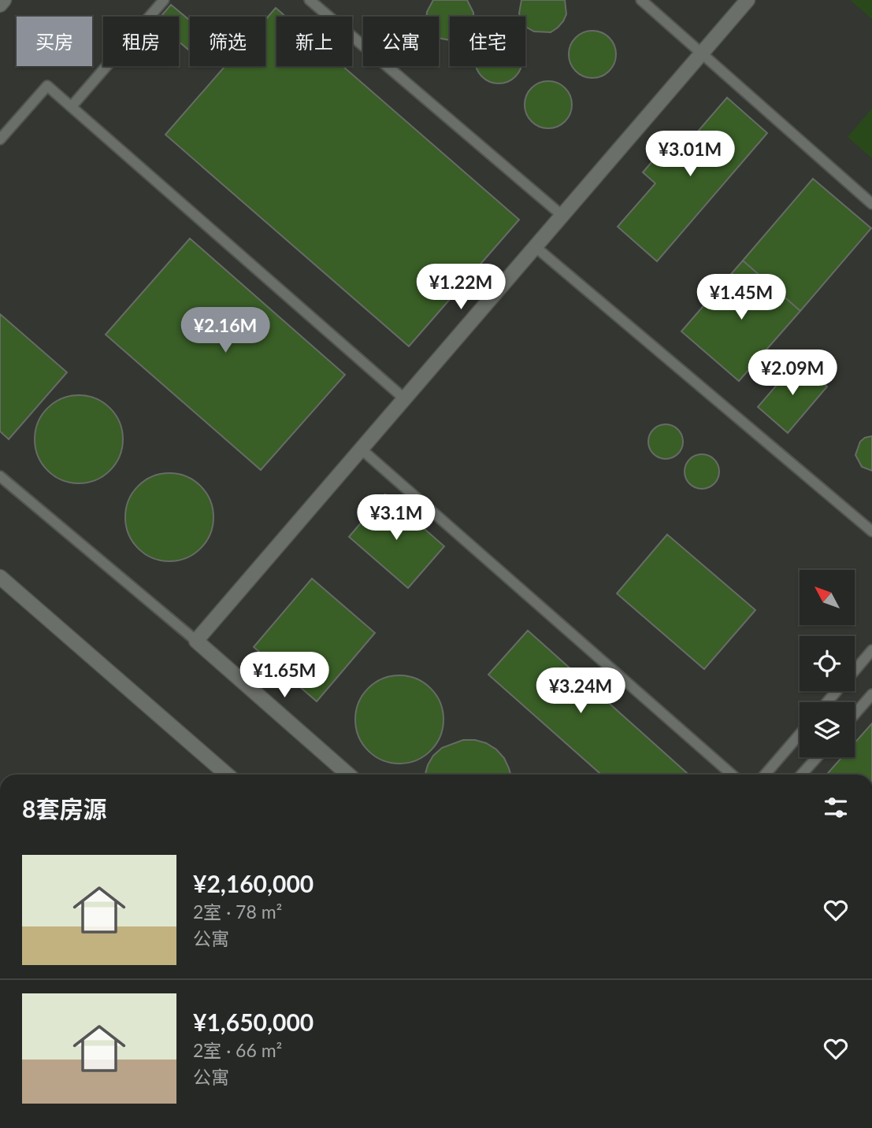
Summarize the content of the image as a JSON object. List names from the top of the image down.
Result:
{
  "north": "top left",
  "page": {
    "chip": [
      "买房",
      "租房",
      "筛选",
      "新上",
      "公寓",
      "住宅"
    ],
    "price": [
      "¥3.01M",
      "¥1.22M",
      "¥1.45M",
      "¥2.16M",
      "¥2.09M",
      "¥3.1M",
      "¥1.65M",
      "¥3.24M"
    ],
    "heading": "8套房源",
    "list": [
      {
        "name": "¥2,160,000",
        "note": "2室 · 78 m² · 公寓"
      },
      {
        "name": "¥1,650,000",
        "note": "2室 · 66 m² · 公寓"
      }
    ]
  }
}
